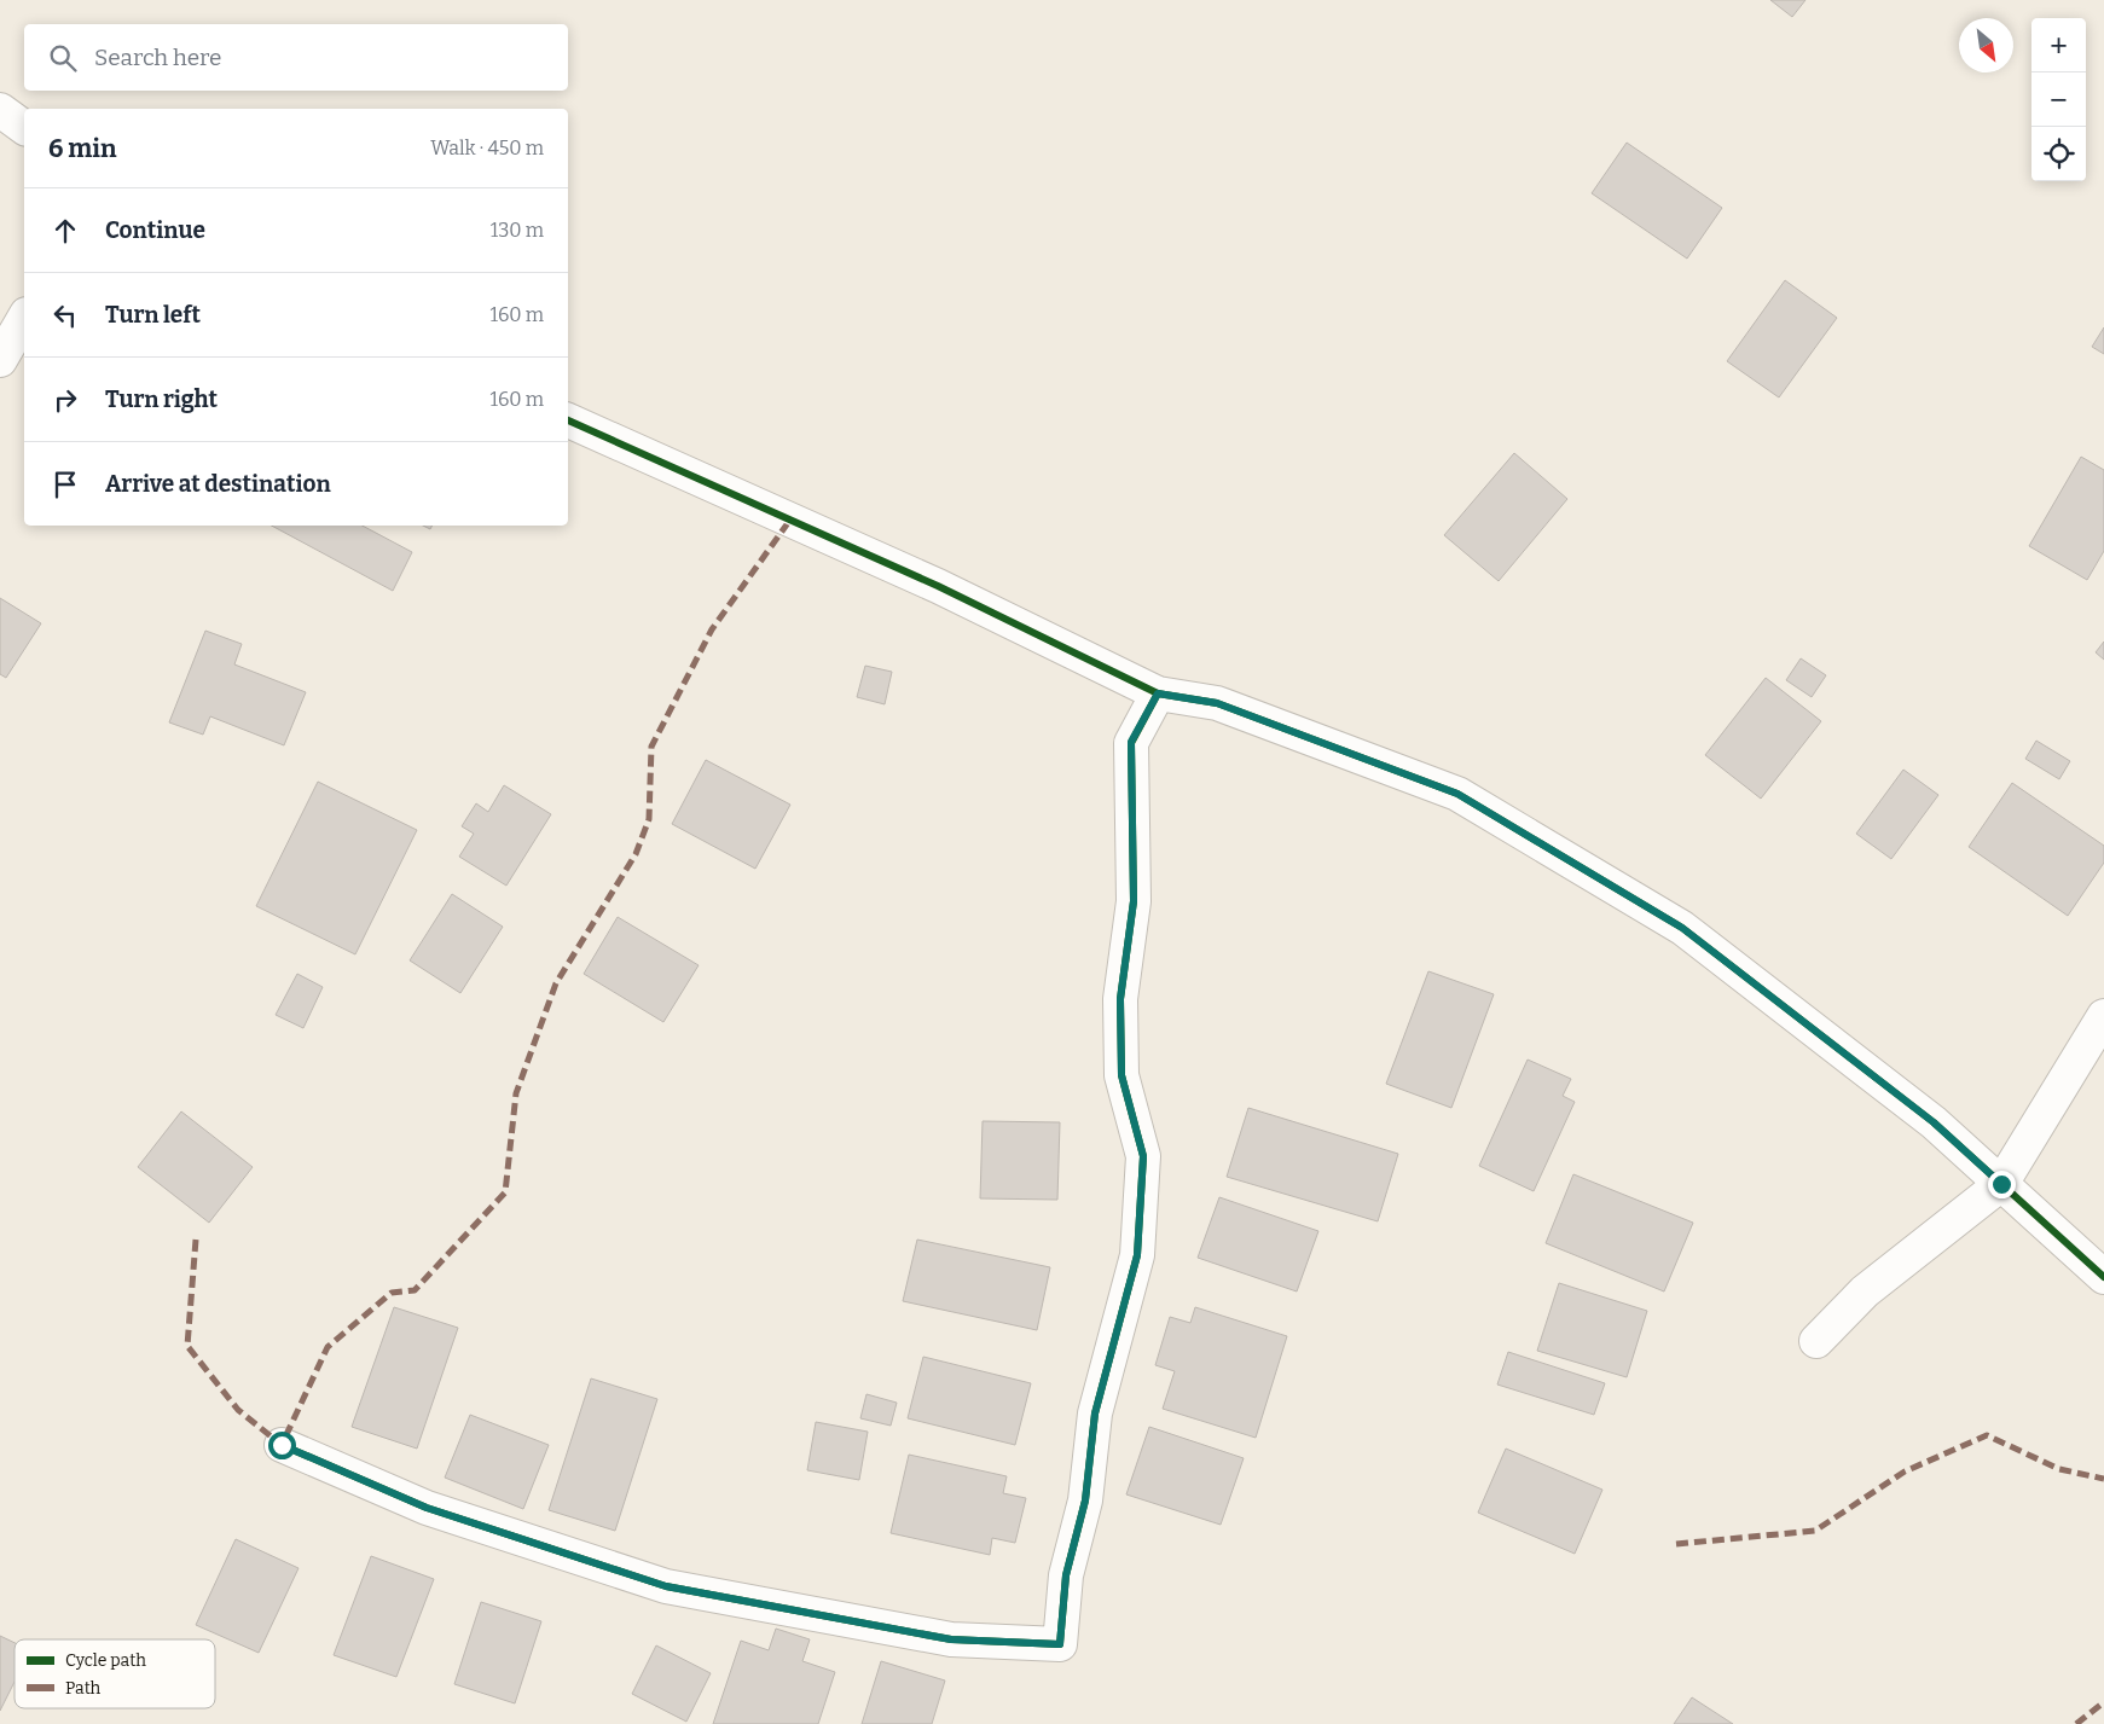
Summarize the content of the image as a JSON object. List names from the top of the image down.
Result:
{
  "legend": ["Cycle path", "Path"],
  "north": "bottom right",
  "page": {
    "map_buttons": ["+", "−"],
    "search": "Search here",
    "heading": ["6 min", "Walk · 450 m"],
    "list": [
      ["Continue", "130 m"],
      ["Turn left", "160 m"],
      ["Turn right", "160 m"],
      "Arrive at destination"
    ]
  }
}
